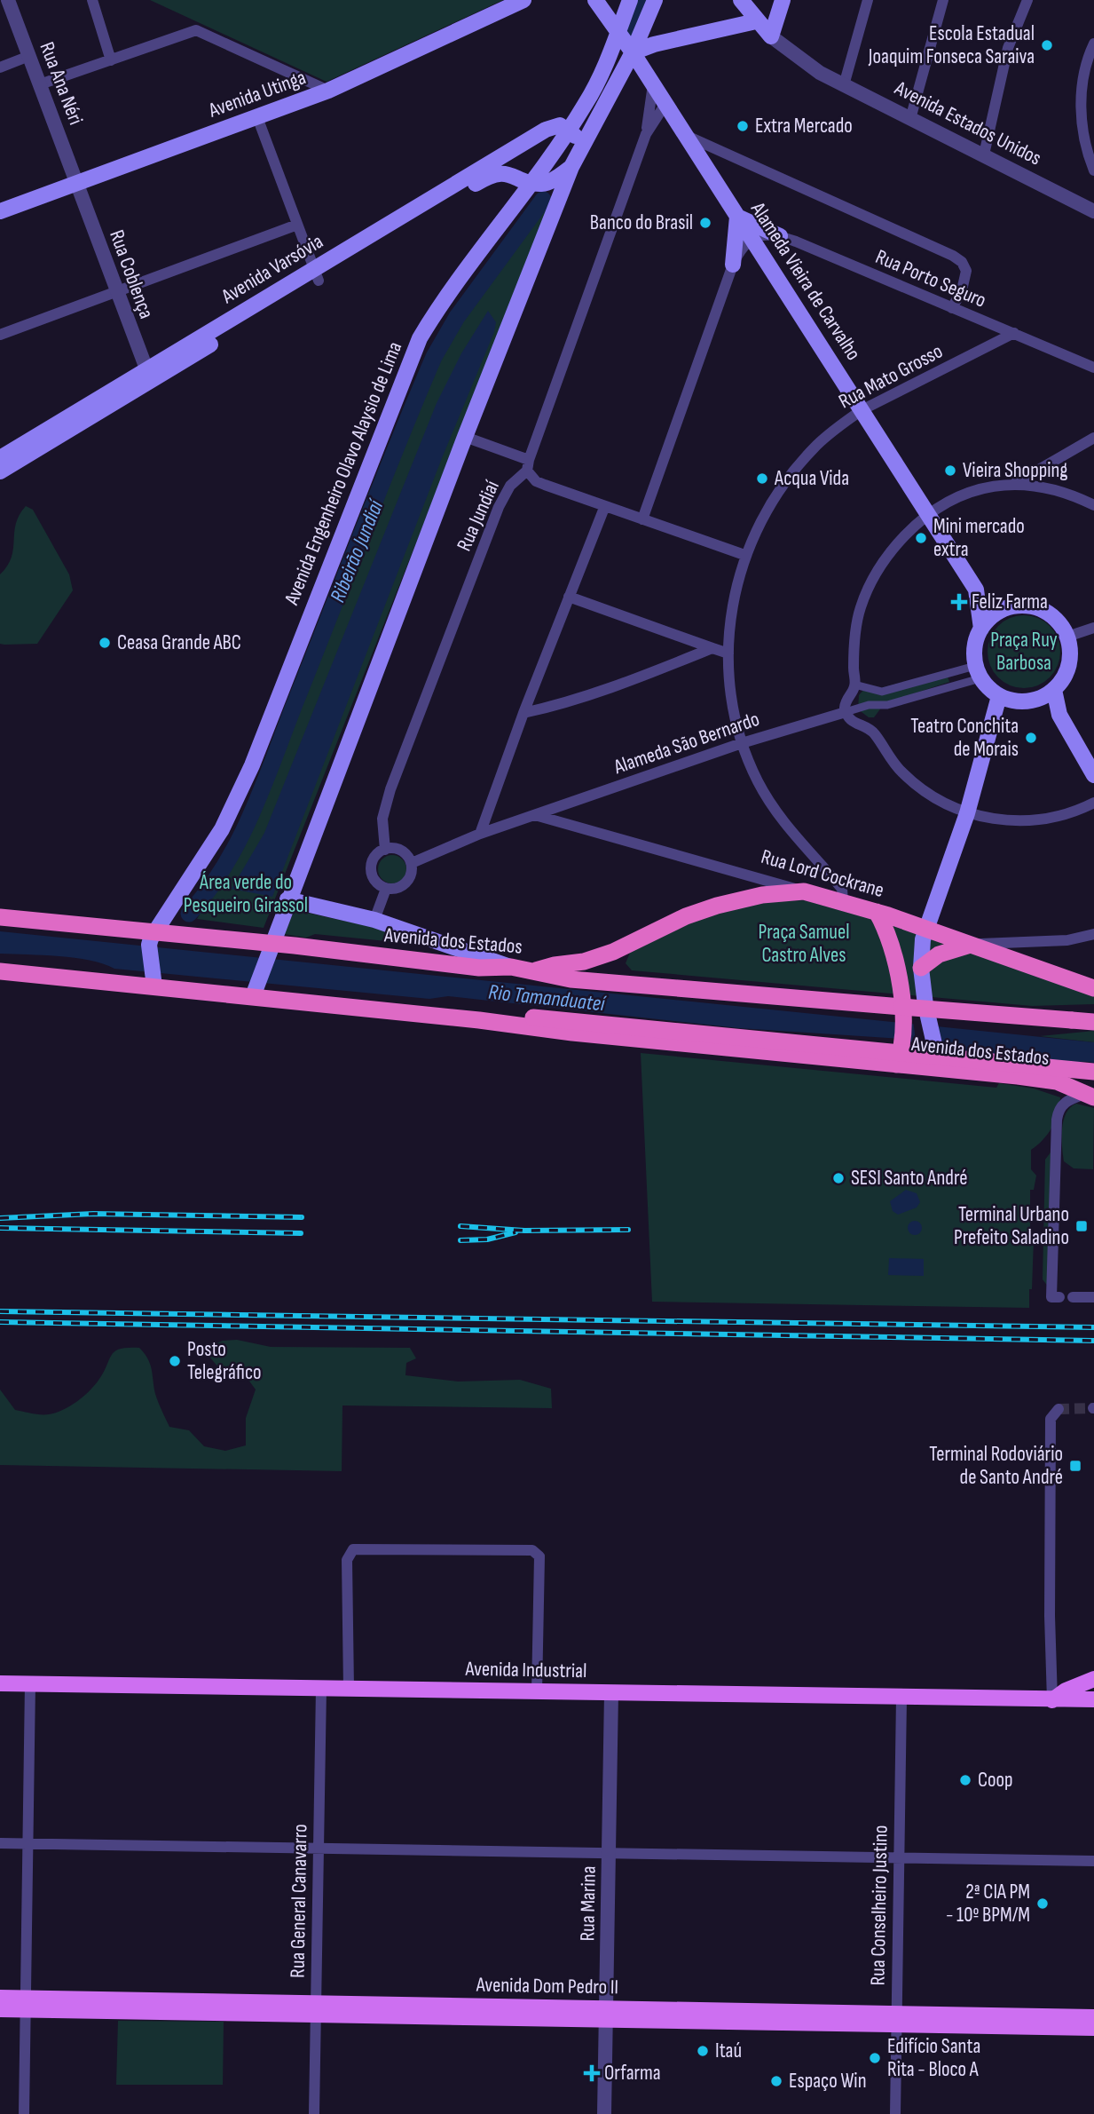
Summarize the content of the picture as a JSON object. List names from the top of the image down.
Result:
{
  "streets": {
    "highway": ["Rua Lord Cockrane", "Avenida dos Estados"],
    "main road": [
      "Avenida Utinga",
      "Avenida Estados Unidos",
      "Avenida Varsóvia",
      "Alameda Vieira de Carvalho",
      "Avenida Engenheiro Olavo Alaysio de Lima",
      "Avenida Industrial",
      "Avenida Dom Pedro II"
    ],
    "street": [
      "Rua Ana Néri",
      "Rua Coblença",
      "Rua Porto Seguro",
      "Rua Mato Grosso",
      "Rua Jundiaí",
      "Alameda São Bernardo",
      "Rua General Canavarro",
      "Rua Marina",
      "Rua Conselheiro Justino"
    ]
  },
  "crossings": [
    ["Rua Ana Néri", "Avenida Utinga"],
    ["Rua Ana Néri", "Rua Coblença"],
    ["Avenida Utinga", "Rua Coblença"],
    ["Avenida Varsóvia", "Rua Coblença"],
    ["Avenida Varsóvia", "Avenida Engenheiro Olavo Alaysio de Lima"],
    ["Rua Porto Seguro", "Alameda Vieira de Carvalho"],
    ["Rua Porto Seguro", "Rua Mato Grosso"],
    ["Alameda Vieira de Carvalho", "Rua Mato Grosso"],
    ["Alameda Vieira de Carvalho", "Avenida Engenheiro Olavo Alaysio de Lima"],
    ["Alameda Vieira de Carvalho", "Rua Jundiaí"],
    ["Alameda Vieira de Carvalho", "Alameda São Bernardo"],
    ["Rua Mato Grosso", "Alameda São Bernardo"],
    ["Rua Mato Grosso", "Rua Lord Cockrane"],
    ["Avenida Engenheiro Olavo Alaysio de Lima", "Avenida dos Estados"],
    ["Rua Jundiaí", "Alameda São Bernardo"],
    ["Alameda São Bernardo", "Rua Lord Cockrane"],
    ["Rua Lord Cockrane", "Avenida dos Estados"],
    ["Avenida Industrial", "Rua General Canavarro"],
    ["Avenida Industrial", "Rua Marina"],
    ["Avenida Industrial", "Rua Conselheiro Justino"],
    ["Rua General Canavarro", "Avenida Dom Pedro II"],
    ["Rua Marina", "Avenida Dom Pedro II"],
    ["Rua Conselheiro Justino", "Avenida Dom Pedro II"]
  ],
  "water": ["Ribeirão Jundiaí", "Rio Tamanduateí"],
  "parks": ["Praça Ruy Barbosa", "Área verde do Pesqueiro Girassol", "Praça Samuel Castro Alves"],
  "places": {
    "other": [
      "Escola Estadual Joaquim Fonseca Saraiva",
      "Extra Mercado",
      "Banco do Brasil",
      "Vieira Shopping",
      "Acqua Vida",
      "Mini mercado extra",
      "Ceasa Grande ABC",
      "Teatro Conchita de Morais",
      "SESI Santo André",
      "Posto Telegráfico",
      "Coop",
      "2ª CIA PM - 10º BPM/M",
      "Itaú",
      "Edifício Santa Rita - Bloco A",
      "Espaço Win"
    ],
    "health": ["Feliz Farma", "Orfarma"],
    "transit": ["Terminal Urbano Prefeito Saladino", "Terminal Rodoviário de Santo André"]
  }
}
